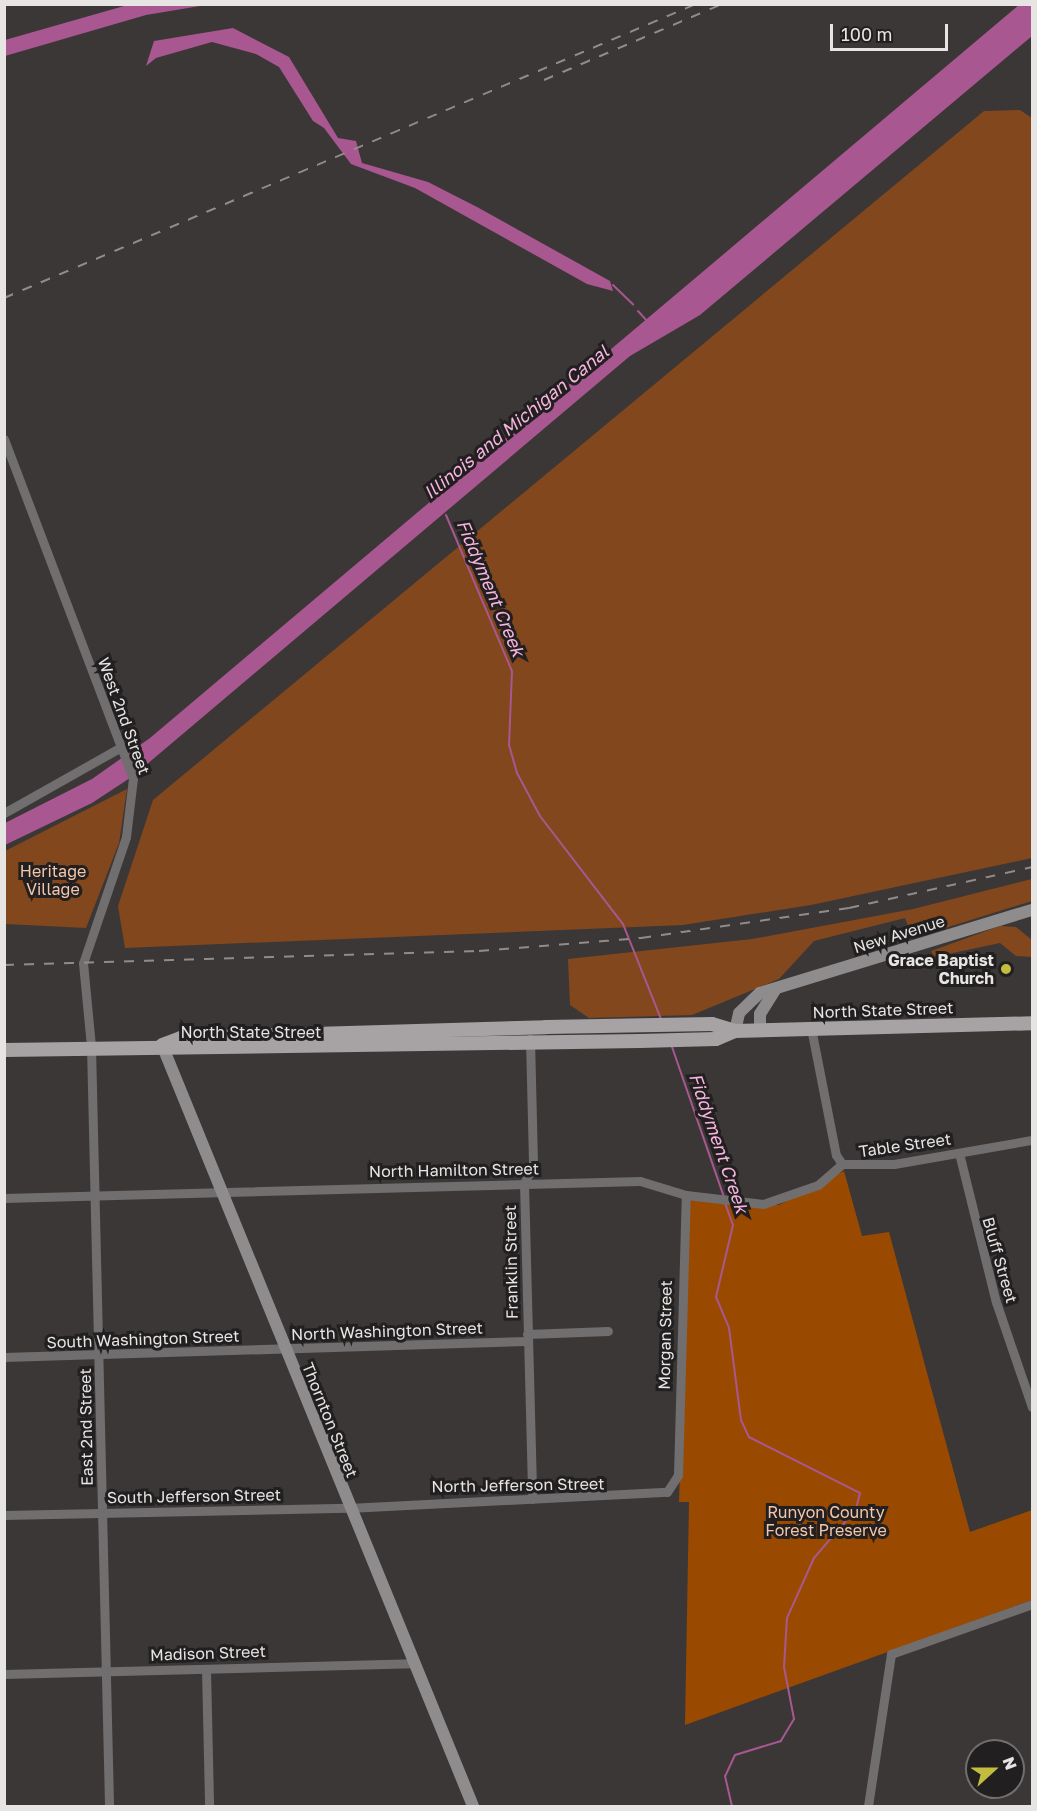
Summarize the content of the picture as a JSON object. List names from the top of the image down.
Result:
{
  "streets": {
    "main road": ["North State Street"],
    "street": [
      "West 2nd Street",
      "New Avenue",
      "Table Street",
      "North Hamilton Street",
      "Bluff Street",
      "Franklin Street",
      "North Washington Street",
      "Morgan Street",
      "South Washington Street",
      "Thornton Street",
      "East 2nd Street",
      "North Jefferson Street",
      "South Jefferson Street",
      "Madison Street"
    ]
  },
  "crossings": [
    ["West 2nd Street", "East 2nd Street"],
    ["New Avenue", "North State Street"],
    ["North State Street", "Franklin Street"],
    ["North State Street", "Thornton Street"],
    ["Table Street", "North Hamilton Street"],
    ["Table Street", "Bluff Street"],
    ["Table Street", "Morgan Street"],
    ["North Hamilton Street", "Franklin Street"],
    ["North Hamilton Street", "Morgan Street"],
    ["North Hamilton Street", "Thornton Street"],
    ["North Hamilton Street", "East 2nd Street"],
    ["Franklin Street", "North Washington Street"],
    ["Franklin Street", "North Jefferson Street"],
    ["North Washington Street", "South Washington Street"],
    ["North Washington Street", "Thornton Street"],
    ["Morgan Street", "North Jefferson Street"],
    ["South Washington Street", "Thornton Street"],
    ["South Washington Street", "East 2nd Street"],
    ["Thornton Street", "North Jefferson Street"],
    ["Thornton Street", "South Jefferson Street"],
    ["Thornton Street", "Madison Street"],
    ["East 2nd Street", "South Jefferson Street"],
    ["East 2nd Street", "Madison Street"],
    ["North Jefferson Street", "South Jefferson Street"]
  ],
  "water": ["Illinois and Michigan Canal", "Fiddyment Creek"],
  "parks": ["Heritage Village", "Runyon County Forest Preserve"],
  "places": ["Grace Baptist Church"],
  "scale_bar": "100 m",
  "north": "right"
}
